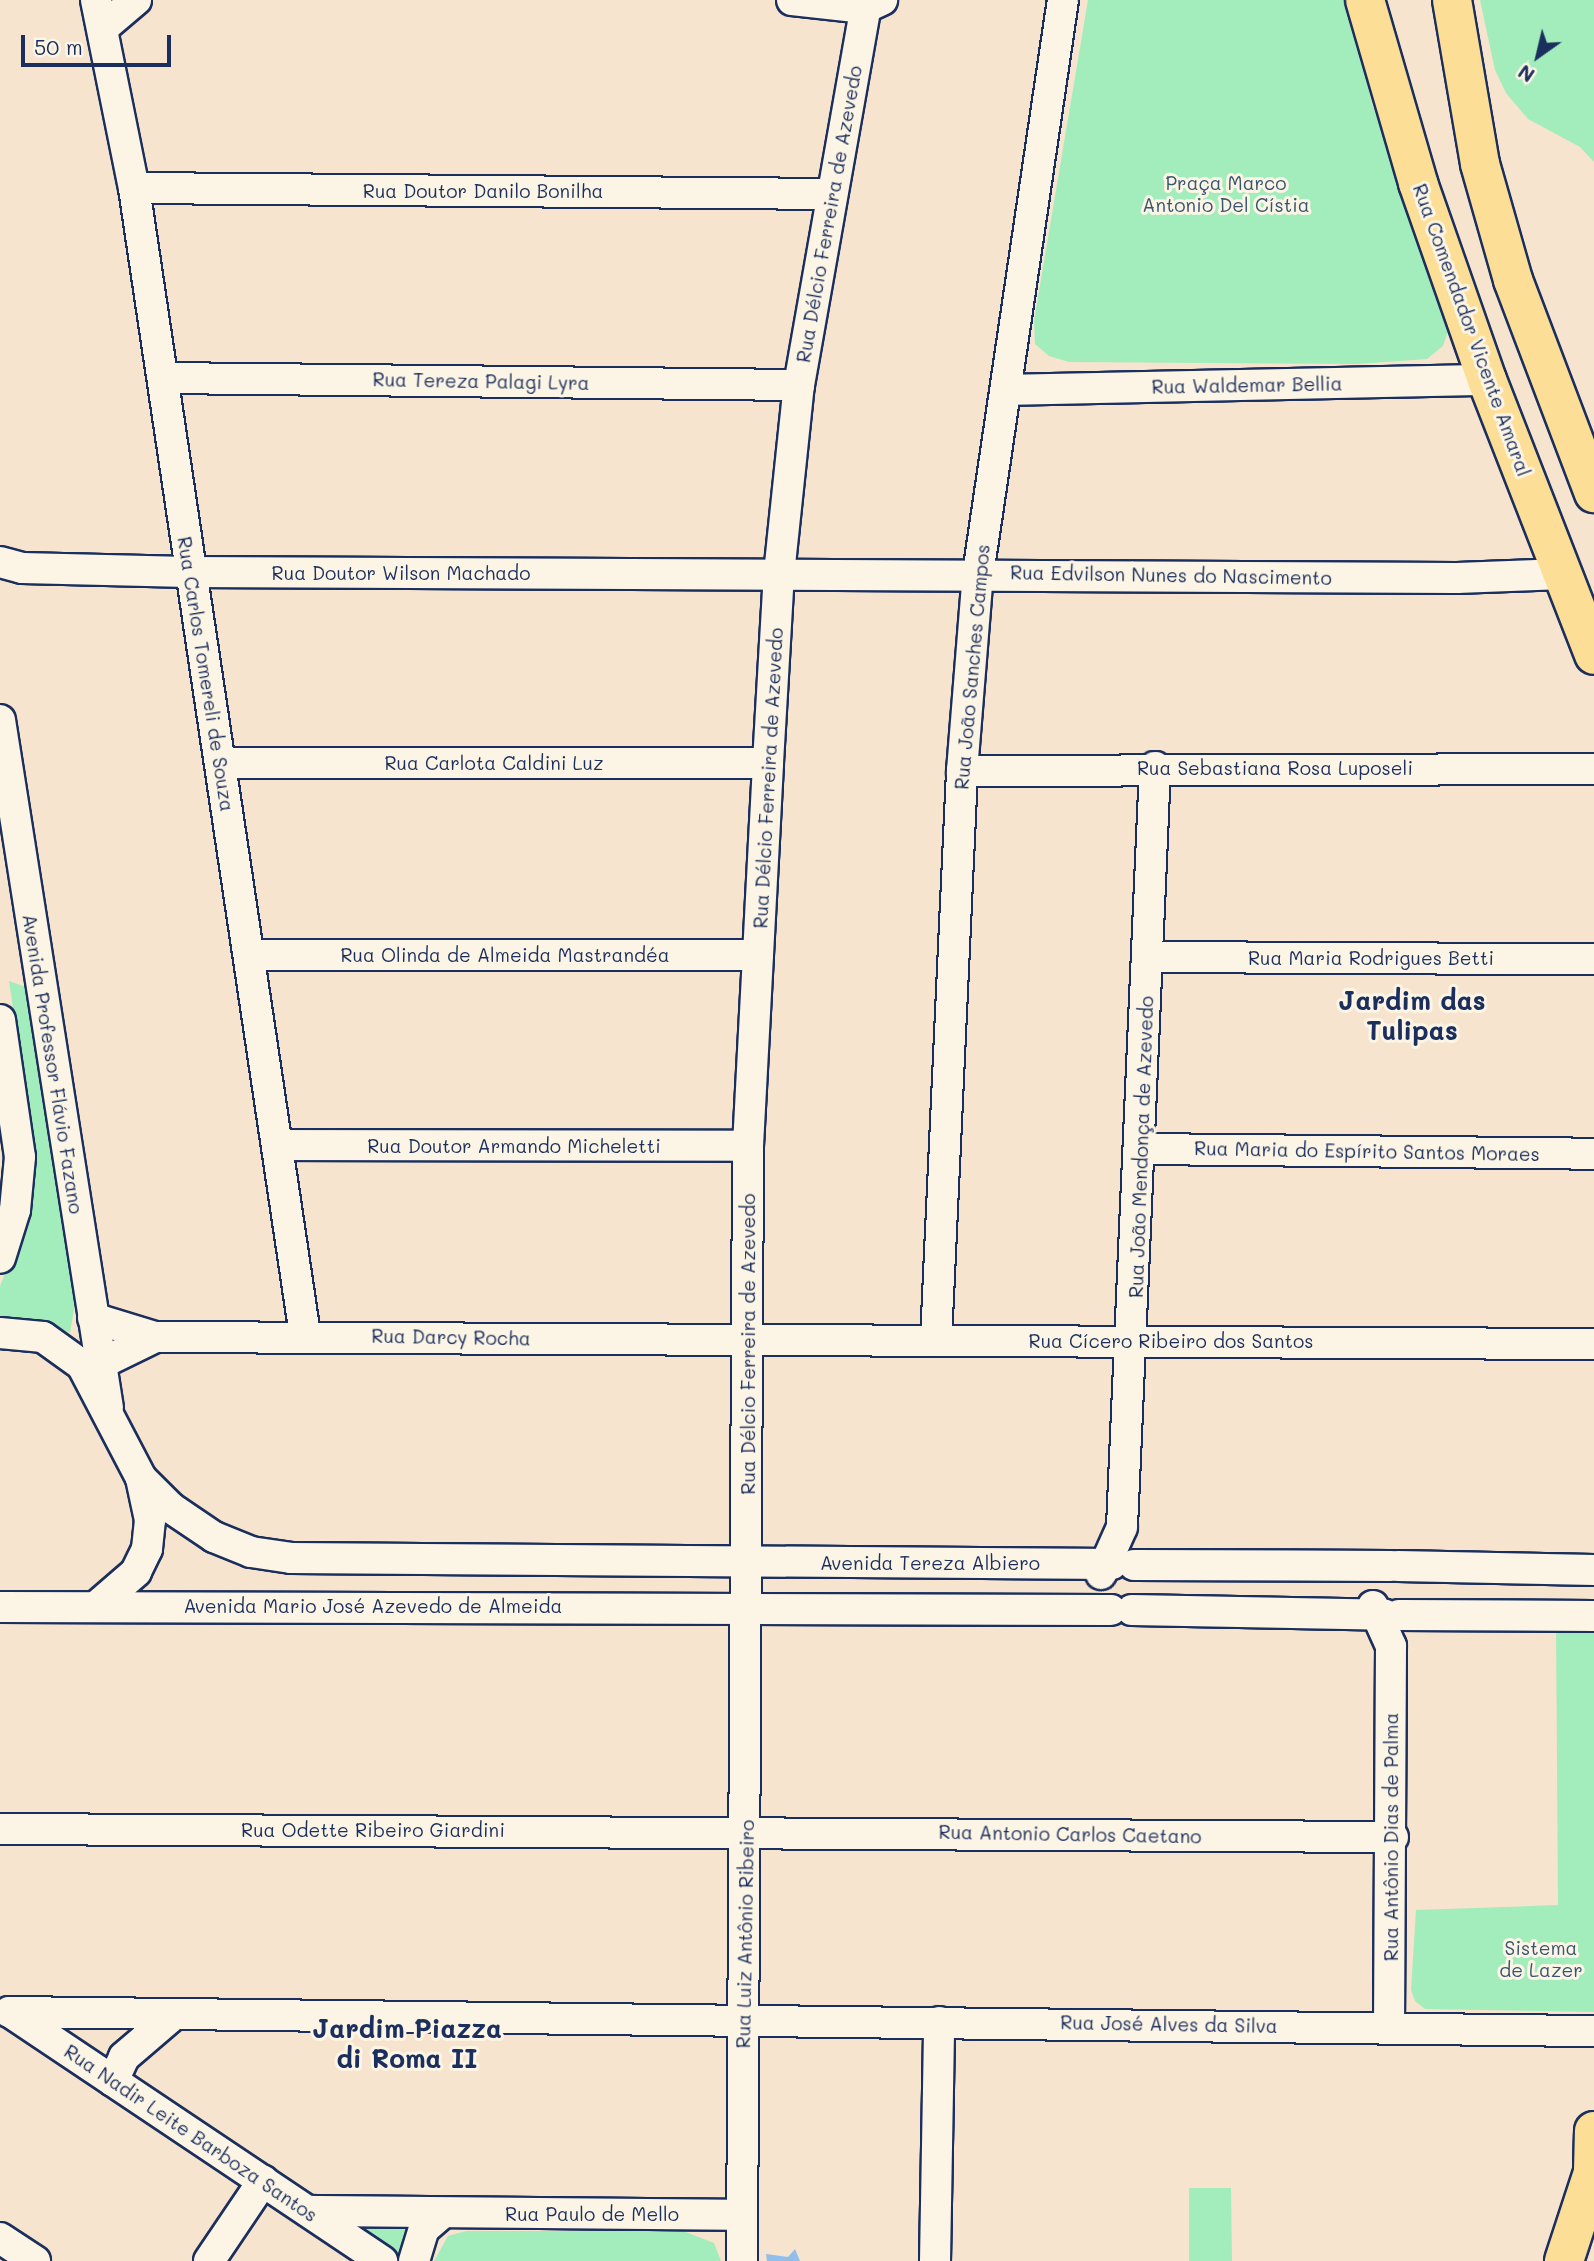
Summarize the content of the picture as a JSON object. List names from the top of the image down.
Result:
{
  "streets": {
    "main road": ["Rua Comendador Vicente Amaral"],
    "street": [
      "Rua Doutor Danilo Bonilha",
      "Rua Délcio Ferreira de Azevedo",
      "Rua Tereza Palagi Lyra",
      "Rua Waldemar Bellia",
      "Rua Doutor Wilson Machado",
      "Rua Edvilson Nunes do Nascimento",
      "Rua João Sanches Campos",
      "Rua Carlos Tomereli de Souza",
      "Rua Carlota Caldini Luz",
      "Rua Sebastiana Rosa Luposeli",
      "Rua Olinda de Almeida Mastrandéa",
      "Rua Maria Rodrigues Betti",
      "Avenida Professor Flávio Fazano",
      "Rua Doutor Armando Micheletti",
      "Rua João Mendonça de Azevedo",
      "Rua Maria do Espírito Santos Moraes",
      "Rua Darcy Rocha",
      "Rua Cícero Ribeiro dos Santos",
      "Avenida Tereza Albiero",
      "Avenida Mario José Azevedo de Almeida",
      "Rua Odette Ribeiro Giardini",
      "Rua Antonio Carlos Caetano",
      "Rua Antônio Dias de Palma",
      "Rua Luiz Antônio Ribeiro",
      "Rua José Alves da Silva",
      "Rua Nadir Leite Barboza Santos",
      "Rua Paulo de Mello"
    ]
  },
  "crossings": [
    ["Rua Doutor Danilo Bonilha", "Rua Délcio Ferreira de Azevedo"],
    ["Rua Doutor Danilo Bonilha", "Rua Carlos Tomereli de Souza"],
    ["Rua Délcio Ferreira de Azevedo", "Rua Tereza Palagi Lyra"],
    ["Rua Délcio Ferreira de Azevedo", "Rua Doutor Wilson Machado"],
    ["Rua Délcio Ferreira de Azevedo", "Rua Edvilson Nunes do Nascimento"],
    ["Rua Délcio Ferreira de Azevedo", "Rua Carlota Caldini Luz"],
    ["Rua Délcio Ferreira de Azevedo", "Rua Olinda de Almeida Mastrandéa"],
    ["Rua Délcio Ferreira de Azevedo", "Rua Doutor Armando Micheletti"],
    ["Rua Délcio Ferreira de Azevedo", "Rua Darcy Rocha"],
    ["Rua Délcio Ferreira de Azevedo", "Rua Cícero Ribeiro dos Santos"],
    ["Rua Délcio Ferreira de Azevedo", "Avenida Tereza Albiero"],
    ["Rua Délcio Ferreira de Azevedo", "Avenida Mario José Azevedo de Almeida"],
    ["Rua Délcio Ferreira de Azevedo", "Rua Luiz Antônio Ribeiro"],
    ["Rua Comendador Vicente Amaral", "Rua Waldemar Bellia"],
    ["Rua Comendador Vicente Amaral", "Rua Edvilson Nunes do Nascimento"],
    ["Rua Tereza Palagi Lyra", "Rua Carlos Tomereli de Souza"],
    ["Rua Waldemar Bellia", "Rua João Sanches Campos"],
    ["Rua Doutor Wilson Machado", "Rua Edvilson Nunes do Nascimento"],
    ["Rua Doutor Wilson Machado", "Rua Carlos Tomereli de Souza"],
    ["Rua Edvilson Nunes do Nascimento", "Rua João Sanches Campos"],
    ["Rua João Sanches Campos", "Rua Sebastiana Rosa Luposeli"],
    ["Rua João Sanches Campos", "Rua Cícero Ribeiro dos Santos"],
    ["Rua Carlos Tomereli de Souza", "Rua Carlota Caldini Luz"],
    ["Rua Carlos Tomereli de Souza", "Rua Olinda de Almeida Mastrandéa"],
    ["Rua Carlos Tomereli de Souza", "Rua Doutor Armando Micheletti"],
    ["Rua Carlos Tomereli de Souza", "Rua Darcy Rocha"],
    ["Rua Sebastiana Rosa Luposeli", "Rua João Mendonça de Azevedo"],
    ["Rua Maria Rodrigues Betti", "Rua João Mendonça de Azevedo"],
    ["Avenida Professor Flávio Fazano", "Rua Darcy Rocha"],
    ["Rua João Mendonça de Azevedo", "Rua Maria do Espírito Santos Moraes"],
    ["Rua João Mendonça de Azevedo", "Rua Cícero Ribeiro dos Santos"],
    ["Rua João Mendonça de Azevedo", "Avenida Tereza Albiero"],
    ["Rua Darcy Rocha", "Rua Cícero Ribeiro dos Santos"],
    ["Avenida Tereza Albiero", "Rua Antônio Dias de Palma"],
    ["Avenida Mario José Azevedo de Almeida", "Rua Luiz Antônio Ribeiro"],
    ["Rua Odette Ribeiro Giardini", "Rua Antonio Carlos Caetano"],
    ["Rua Odette Ribeiro Giardini", "Rua Luiz Antônio Ribeiro"],
    ["Rua Antonio Carlos Caetano", "Rua Antônio Dias de Palma"],
    ["Rua Antonio Carlos Caetano", "Rua Luiz Antônio Ribeiro"],
    ["Rua Antônio Dias de Palma", "Rua José Alves da Silva"],
    ["Rua Luiz Antônio Ribeiro", "Rua José Alves da Silva"],
    ["Rua Luiz Antônio Ribeiro", "Rua Paulo de Mello"],
    ["Rua José Alves da Silva", "Rua Nadir Leite Barboza Santos"],
    ["Rua Nadir Leite Barboza Santos", "Rua Paulo de Mello"]
  ],
  "districts": ["Jardim das Tulipas", "Jardim Piazza di Roma II"],
  "parks": ["Praça Marco Antonio Del Cístia", "Sistema de Lazer"],
  "scale_bar": "50 m",
  "north": "bottom left"
}
